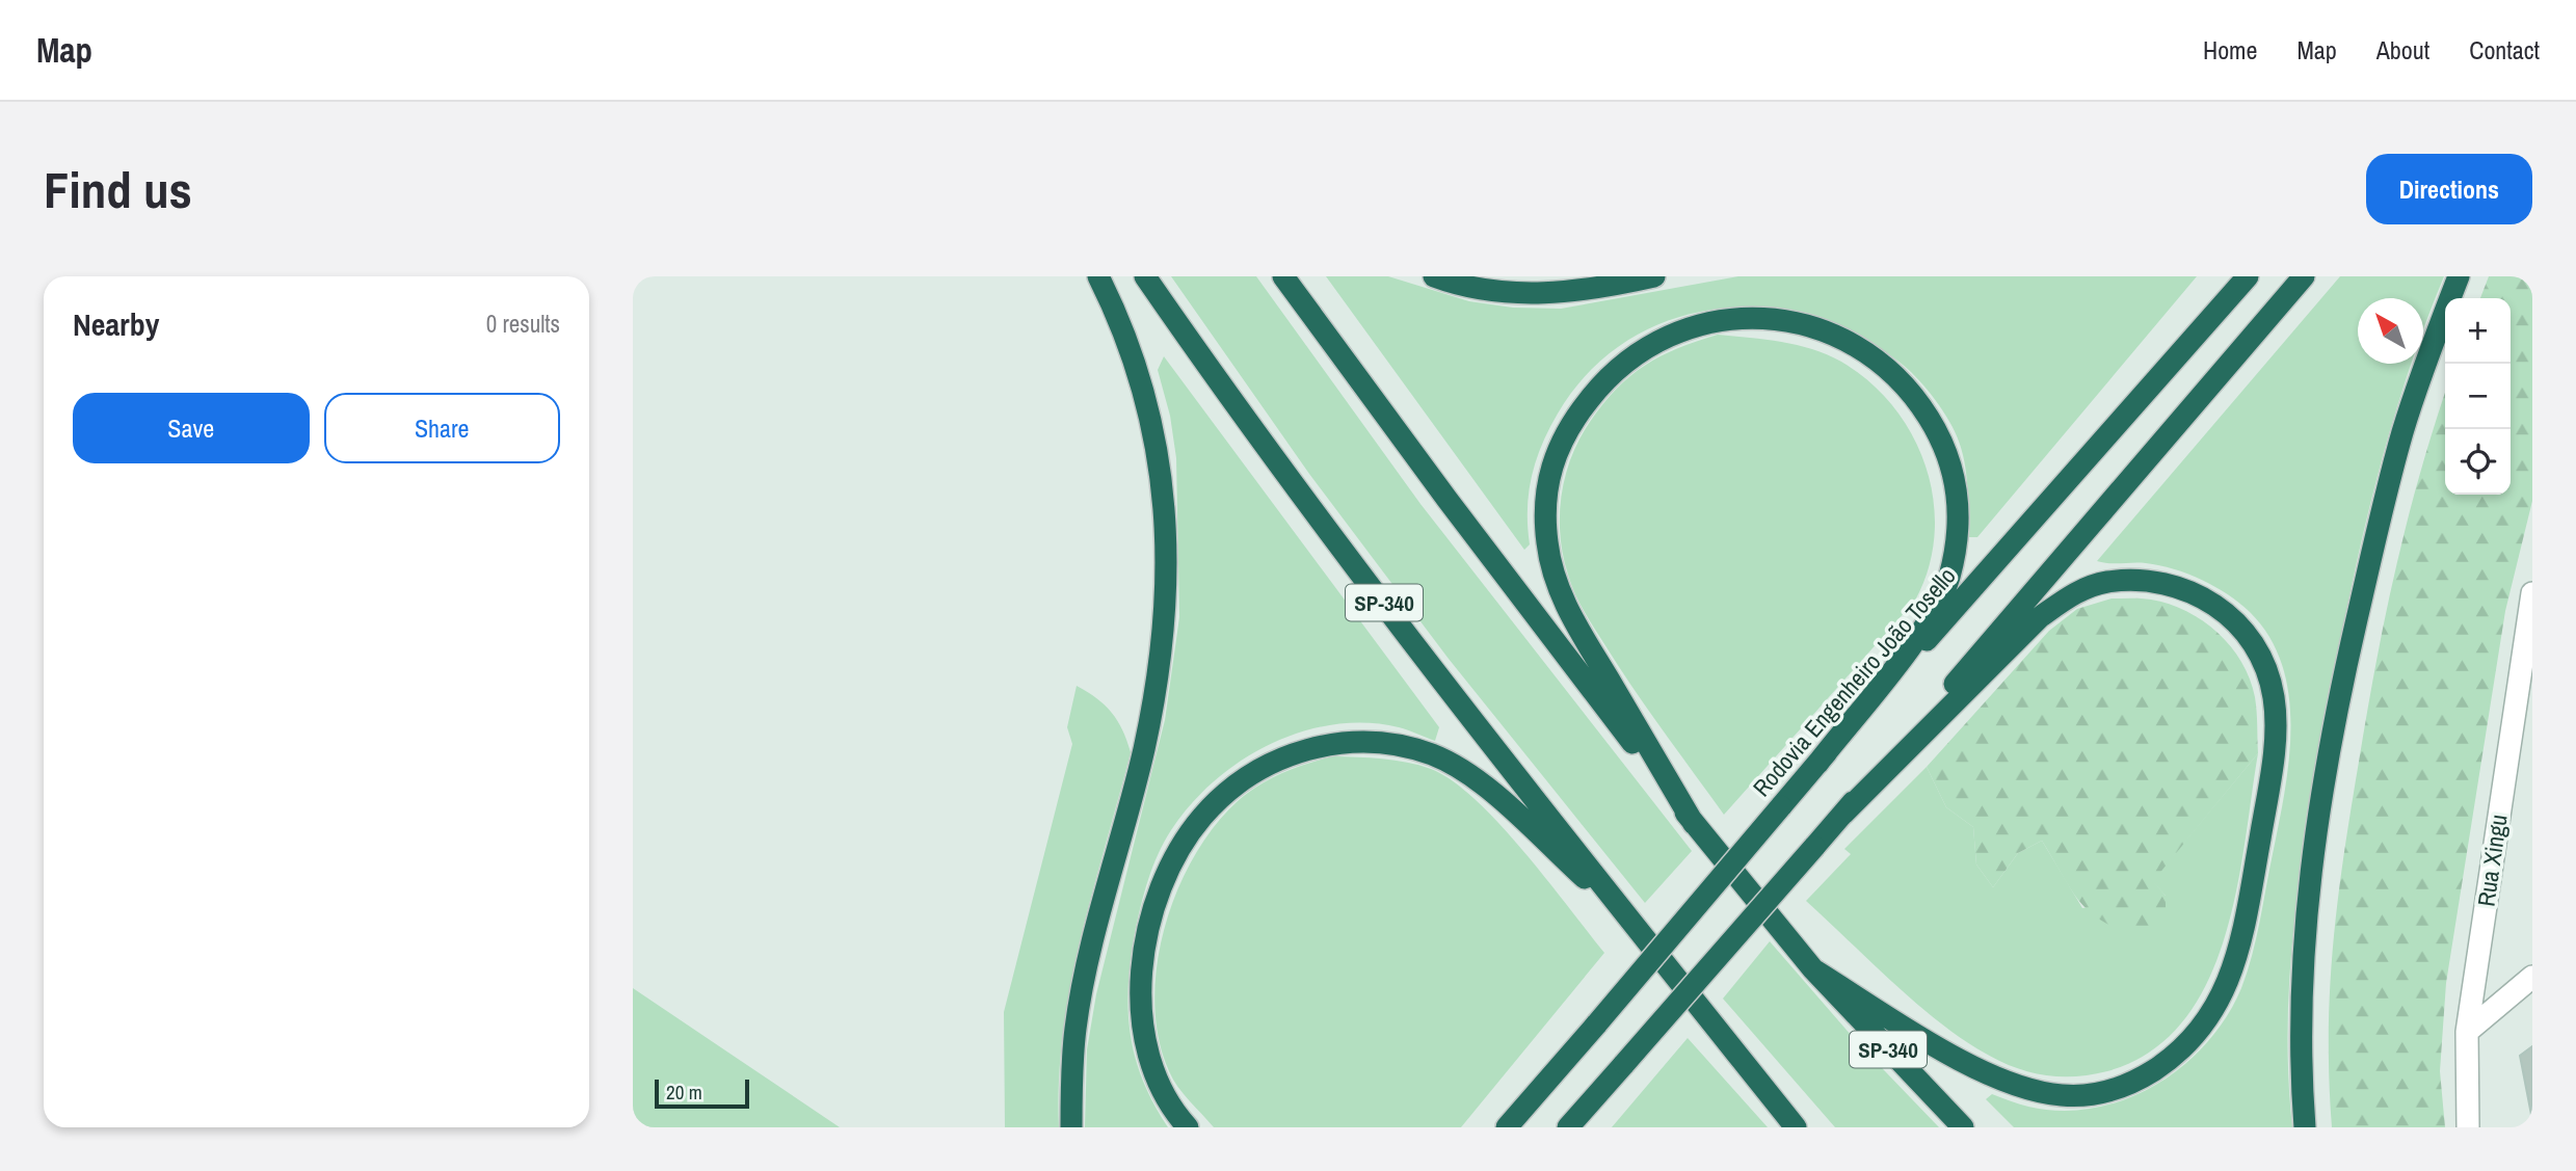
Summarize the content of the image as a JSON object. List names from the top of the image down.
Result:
{
  "streets": {
    "highway": ["SP-340", "Rodovia Engenheiro João Tosello"],
    "street": ["Rua Xingu"]
  },
  "scale_bar": "20 m",
  "north": "top left",
  "page": {
    "header": "Map",
    "nav": [
      "Home",
      "Map",
      "About",
      "Contact"
    ],
    "buttons": [
      "Directions",
      ["Save", "Share"]
    ],
    "title": "Find us",
    "heading": ["Nearby", "0 results"],
    "map_buttons": ["+", "−"],
    "scale": "20 m"
  }
}
